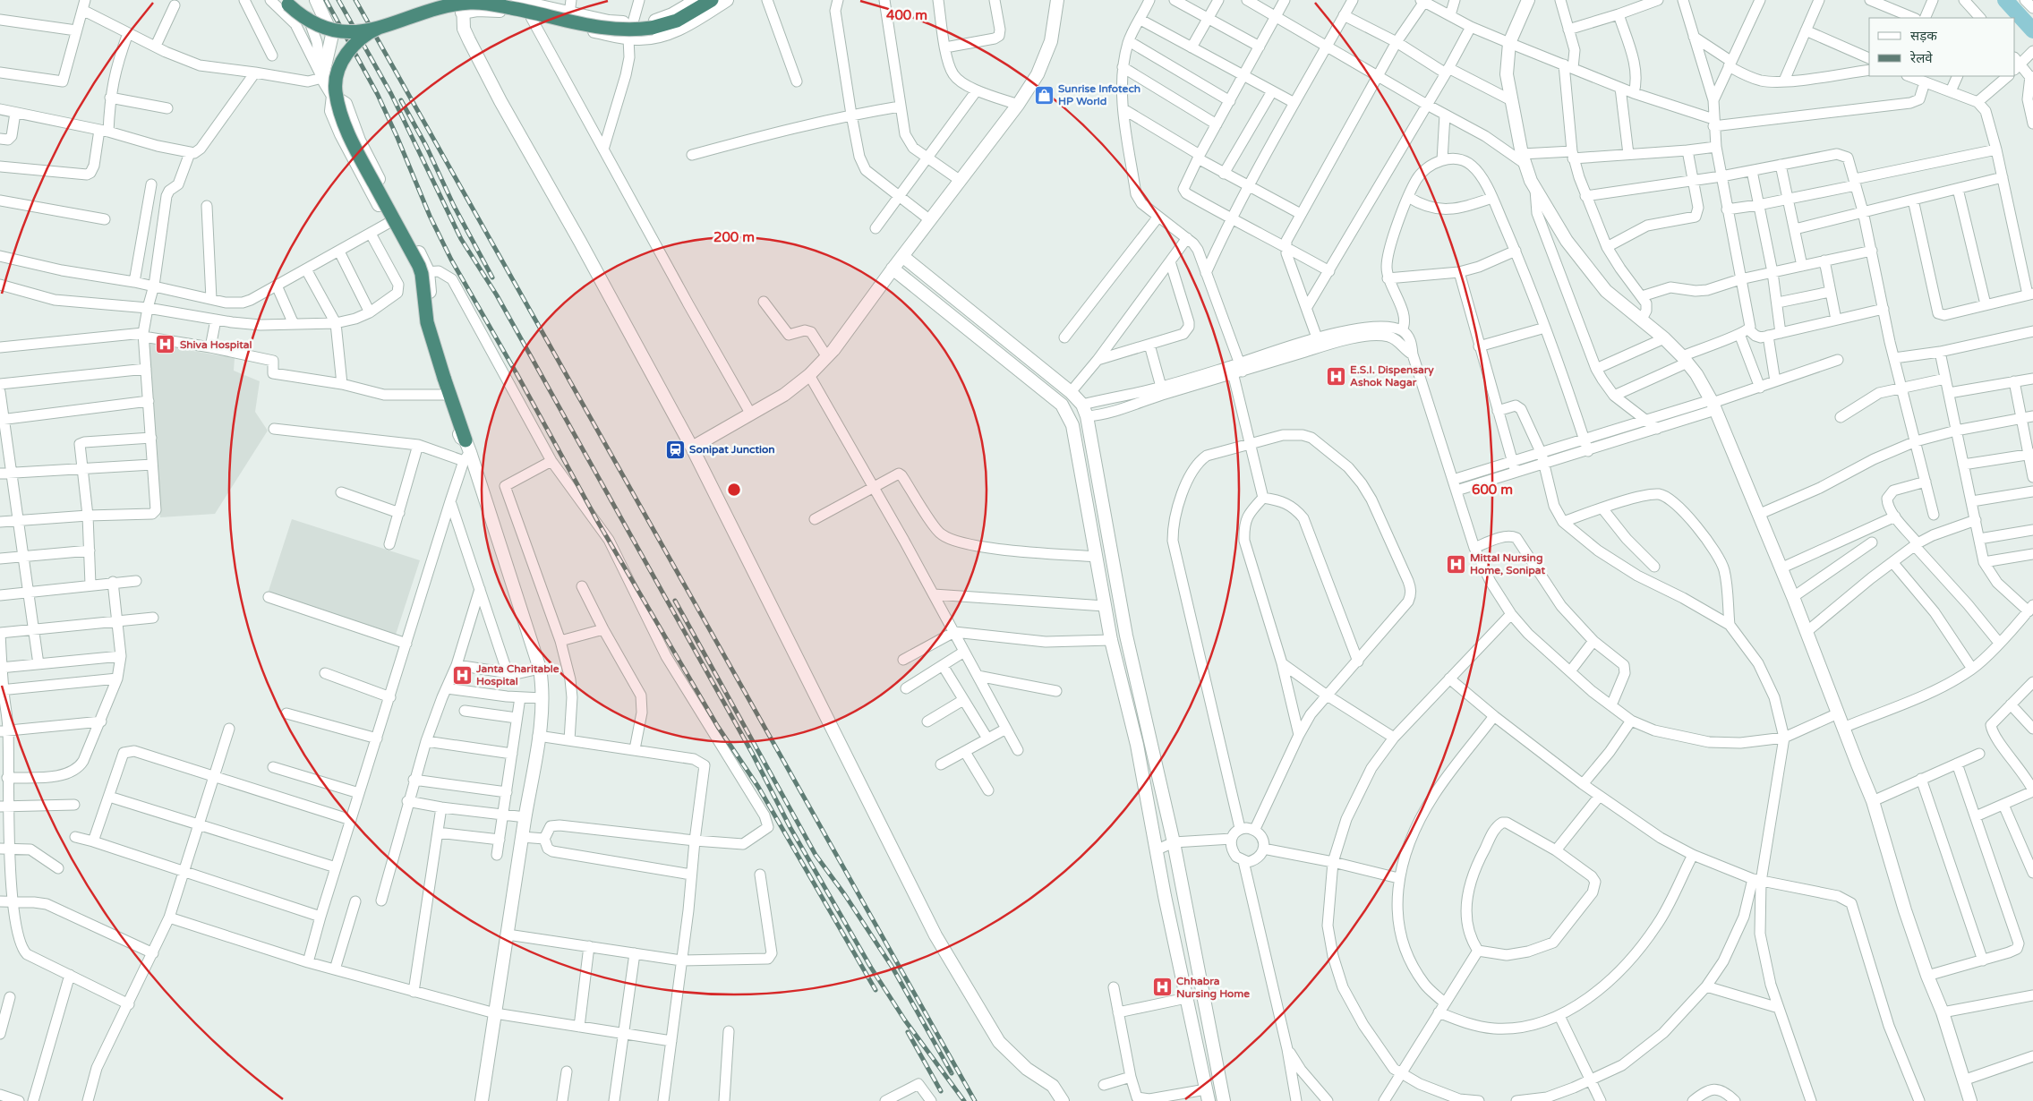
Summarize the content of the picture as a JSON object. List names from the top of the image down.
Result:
{
  "places": {
    "shop": ["Sunrise Infotech HP World"],
    "hospital": [
      "Shiva Hospital",
      "E.S.I. Dispensary Ashok Nagar",
      "Mittal Nursing Home, Sonipat",
      "Janta Charitable Hospital",
      "Chhabra Nursing Home"
    ],
    "station": ["Sonipat Junction"]
  },
  "legend": ["सड़क", "रेलवे"],
  "rings": ["400 m", "200 m", "600 m"]
}
